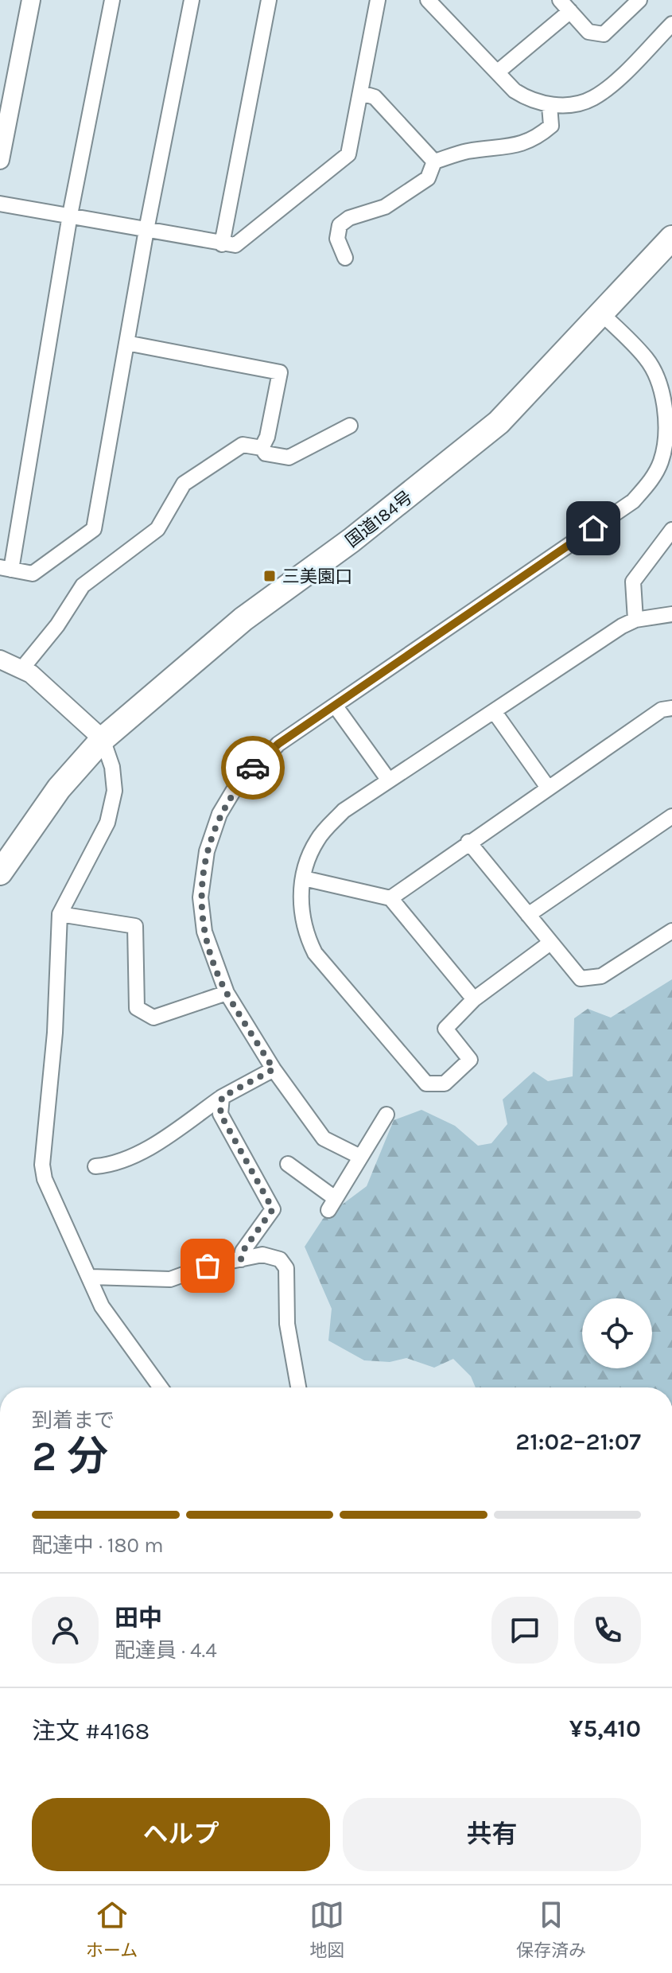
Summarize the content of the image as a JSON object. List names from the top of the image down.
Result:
{
  "streets": {
    "highway": ["国道184号"]
  },
  "places": {
    "transit": ["三美園口"]
  },
  "page": {
    "heading": ["2 分", "到着まで", "21:02–21:07"],
    "panel": [
      "田中",
      "配達員 · 4.4",
      "注文 #4168",
      "¥5,410"
    ],
    "bar": "配達中 · 180 m",
    "buttons": ["ヘルプ", "共有"],
    "tabs": ["ホーム", "地図", "保存済み"]
  }
}
